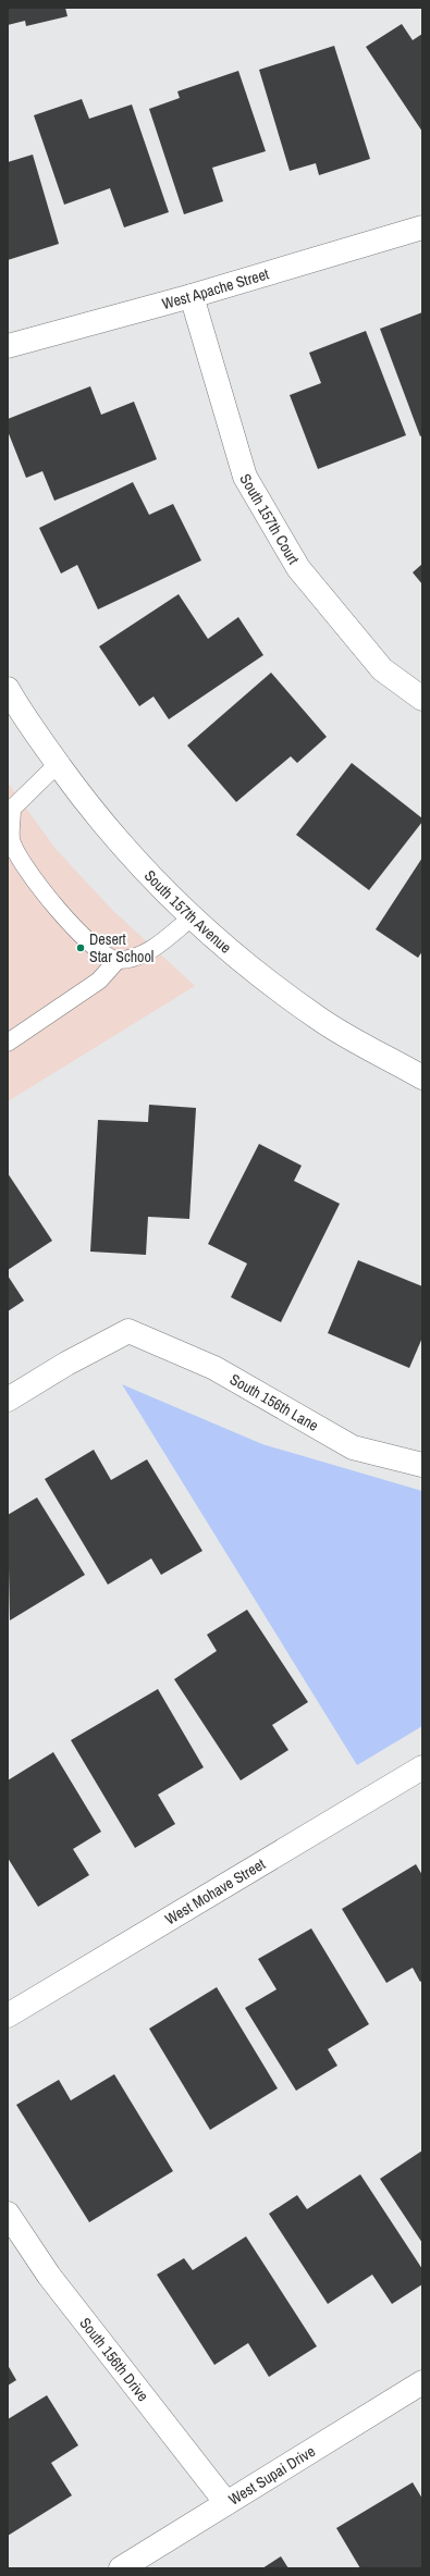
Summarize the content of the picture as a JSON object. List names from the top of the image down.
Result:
{
  "streets": {
    "street": [
      "West Apache Street",
      "South 157th Court",
      "South 157th Avenue",
      "South 156th Lane",
      "West Mohave Street",
      "South 156th Drive",
      "West Supai Drive"
    ]
  },
  "crossings": [
    ["West Apache Street", "South 157th Court"],
    ["South 156th Drive", "West Supai Drive"]
  ],
  "places": ["Desert Star School"]
}
